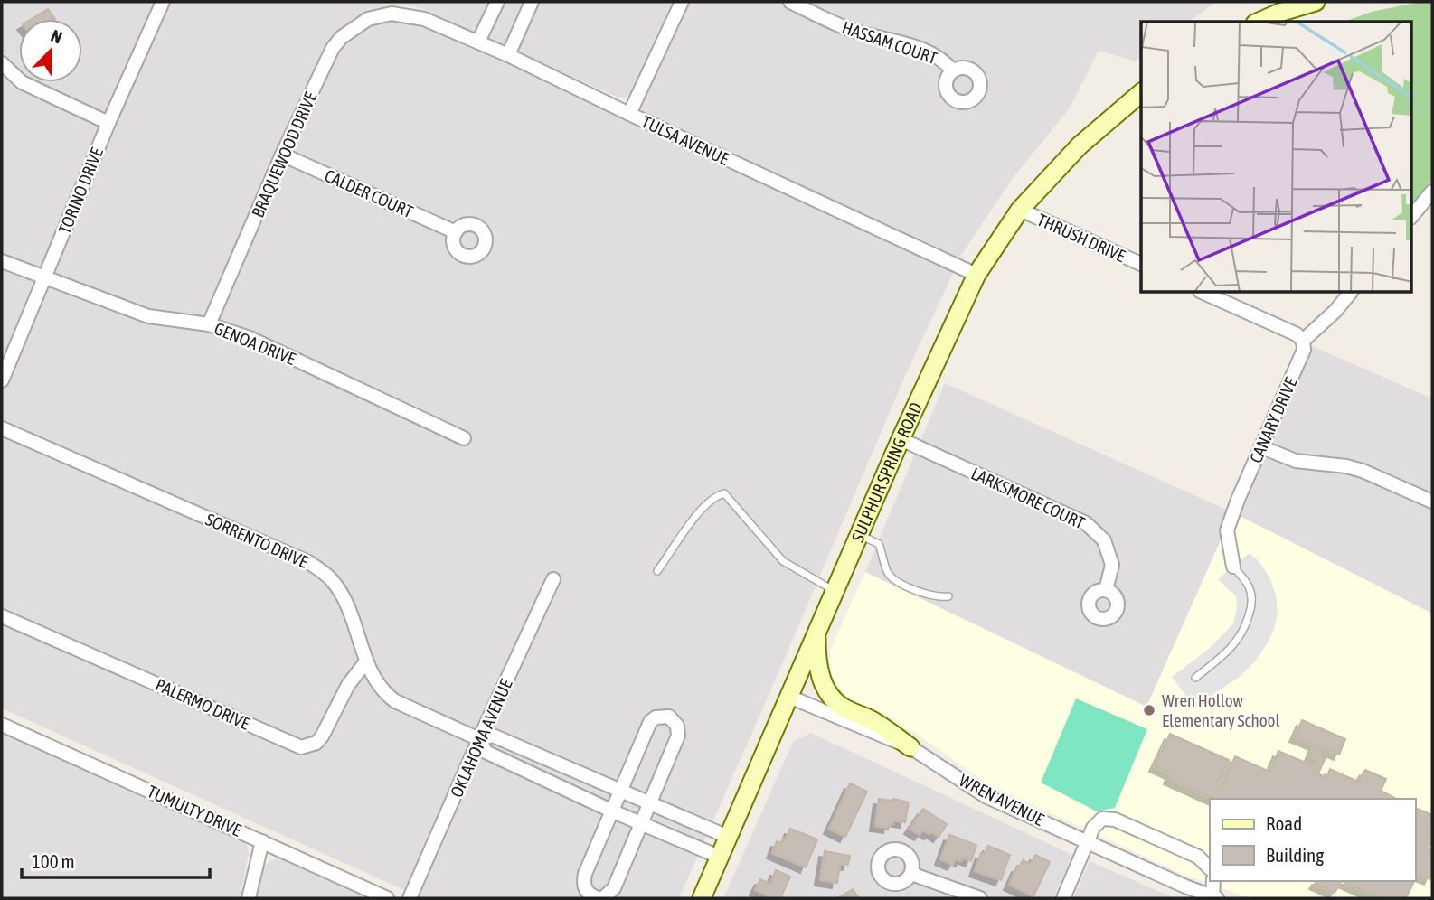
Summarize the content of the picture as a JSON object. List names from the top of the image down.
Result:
{
  "streets": {
    "main road": ["SULPHUR SPRING ROAD"],
    "street": [
      "HASSAM COURT",
      "TULSA AVENUE",
      "BRAQUEWOOD DRIVE",
      "TORINO DRIVE",
      "CALDER COURT",
      "THRUSH DRIVE",
      "GENOA DRIVE",
      "CANARY DRIVE",
      "LARKSMORE COURT",
      "SORRENTO DRIVE",
      "PALERMO DRIVE",
      "OKLAHOMA AVENUE",
      "WREN AVENUE",
      "TUMULTY DRIVE"
    ]
  },
  "crossings": [
    ["TULSA AVENUE", "BRAQUEWOOD DRIVE"],
    ["TULSA AVENUE", "SULPHUR SPRING ROAD"],
    ["BRAQUEWOOD DRIVE", "CALDER COURT"],
    ["BRAQUEWOOD DRIVE", "GENOA DRIVE"],
    ["TORINO DRIVE", "GENOA DRIVE"],
    ["THRUSH DRIVE", "SULPHUR SPRING ROAD"],
    ["SULPHUR SPRING ROAD", "LARKSMORE COURT"],
    ["SULPHUR SPRING ROAD", "SORRENTO DRIVE"],
    ["SULPHUR SPRING ROAD", "WREN AVENUE"],
    ["SORRENTO DRIVE", "PALERMO DRIVE"],
    ["SORRENTO DRIVE", "OKLAHOMA AVENUE"]
  ],
  "places": ["Wren Hollow Elementary School"],
  "legend": ["Road", "Building"],
  "scale_bar": "100 m",
  "north": "top right"
}
